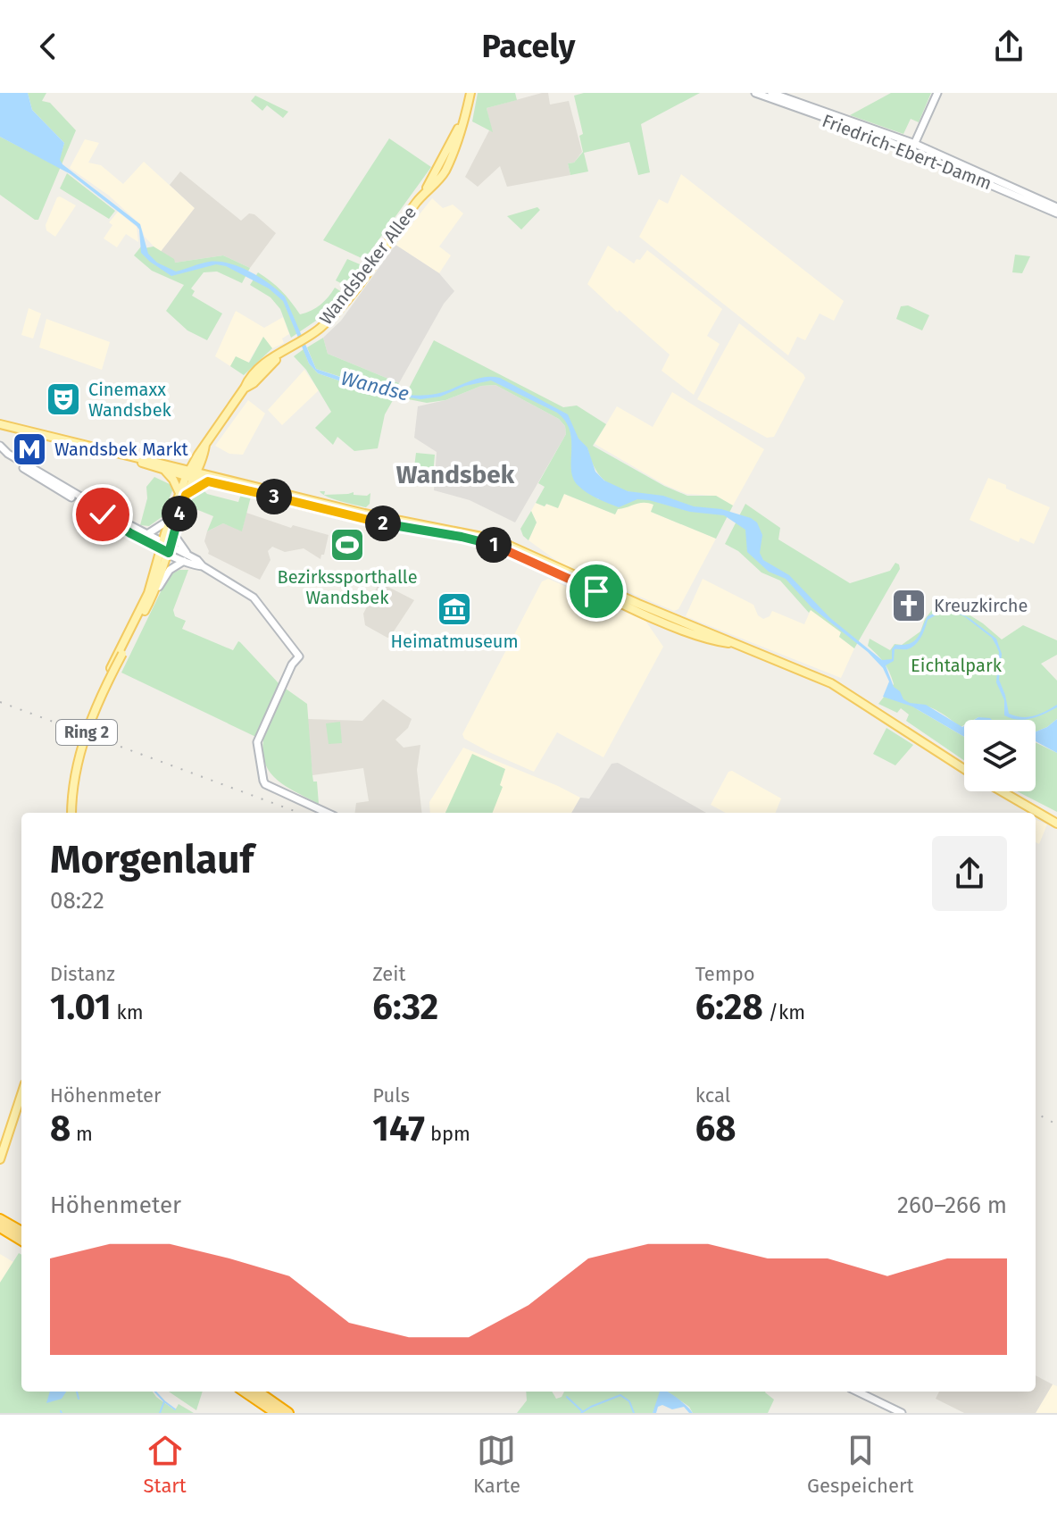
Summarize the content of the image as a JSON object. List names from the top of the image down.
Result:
{
  "streets": {
    "main road": ["Friedrich-Ebert-Damm", "Wandsbeker Allee", "Ring 2"]
  },
  "crossings": [
    ["Wandsbeker Allee", "Ring 2"]
  ],
  "districts": ["Wandsbek"],
  "water": ["Wandse"],
  "parks": ["Eichtalpark"],
  "places": {
    "theatre": ["Cinemaxx Wandsbek"],
    "metro station": ["Wandsbek Markt"],
    "sports": ["Bezirkssporthalle Wandsbek"],
    "church": ["Kreuzkirche"],
    "museum": ["Heimatmuseum"]
  },
  "page": {
    "header": "Pacely",
    "pins": [
      "3",
      "4",
      "2",
      "1"
    ],
    "heading": ["Morgenlauf", "08:22"],
    "stats": [
      ["Distanz", "1.01 km"],
      ["Zeit", "6:32"],
      ["Tempo", "6:28 /km"],
      ["Höhenmeter", "8 m"],
      ["Puls", "147 bpm"],
      ["kcal", "68"]
    ],
    "chart": ["Höhenmeter", "260–266 m"],
    "tabs": ["Start", "Karte", "Gespeichert"]
  }
}
